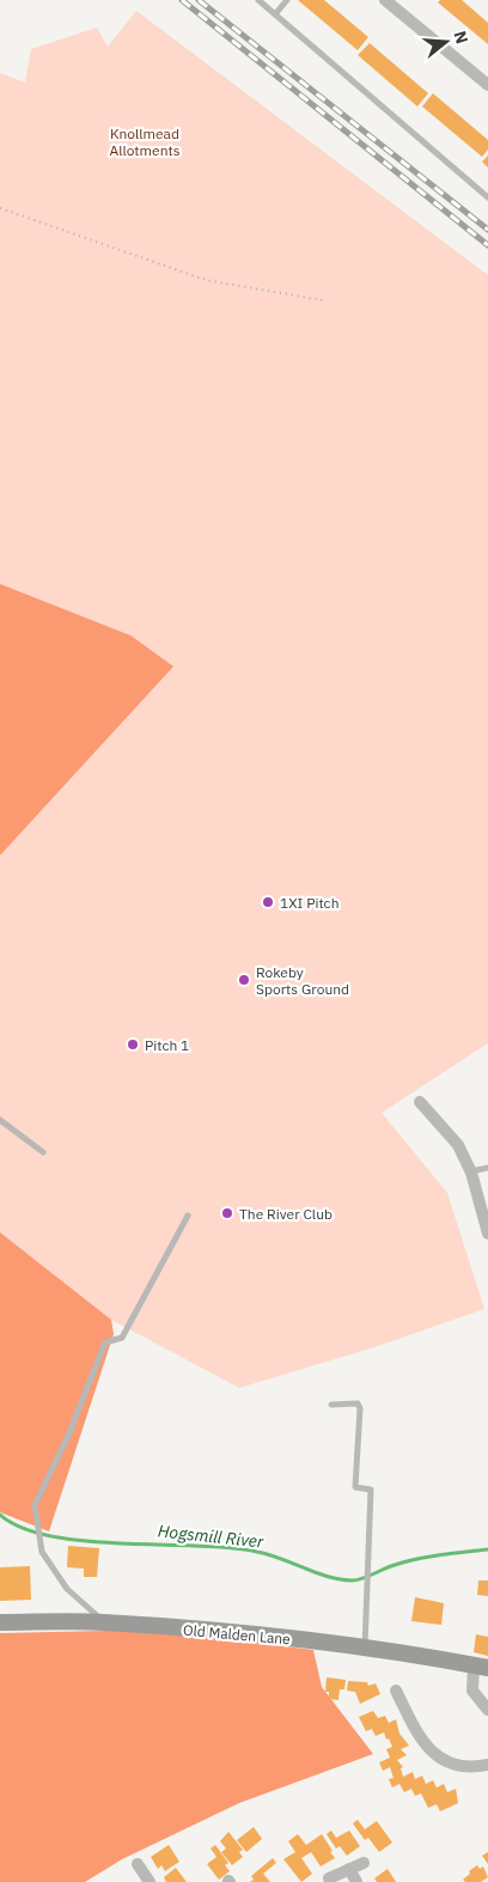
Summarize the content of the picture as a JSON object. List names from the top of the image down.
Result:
{
  "streets": {
    "main road": ["Old Malden Lane"]
  },
  "water": ["Hogsmill River"],
  "parks": ["Knollmead Allotments"],
  "places": [
    "1XI Pitch",
    "Rokeby Sports Ground",
    "Pitch 1",
    "The River Club"
  ],
  "north": "right"
}
